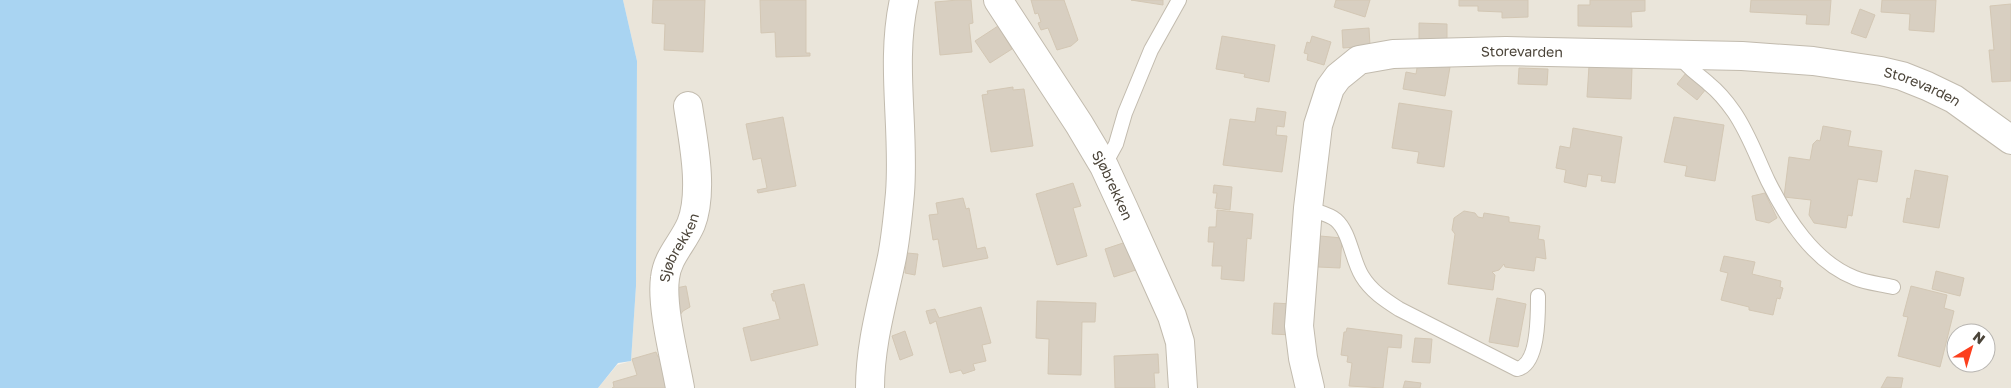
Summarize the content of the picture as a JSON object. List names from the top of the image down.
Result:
{
  "streets": {
    "street": ["Storevarden", "Sjøbrekken"]
  },
  "north": "top right"
}
